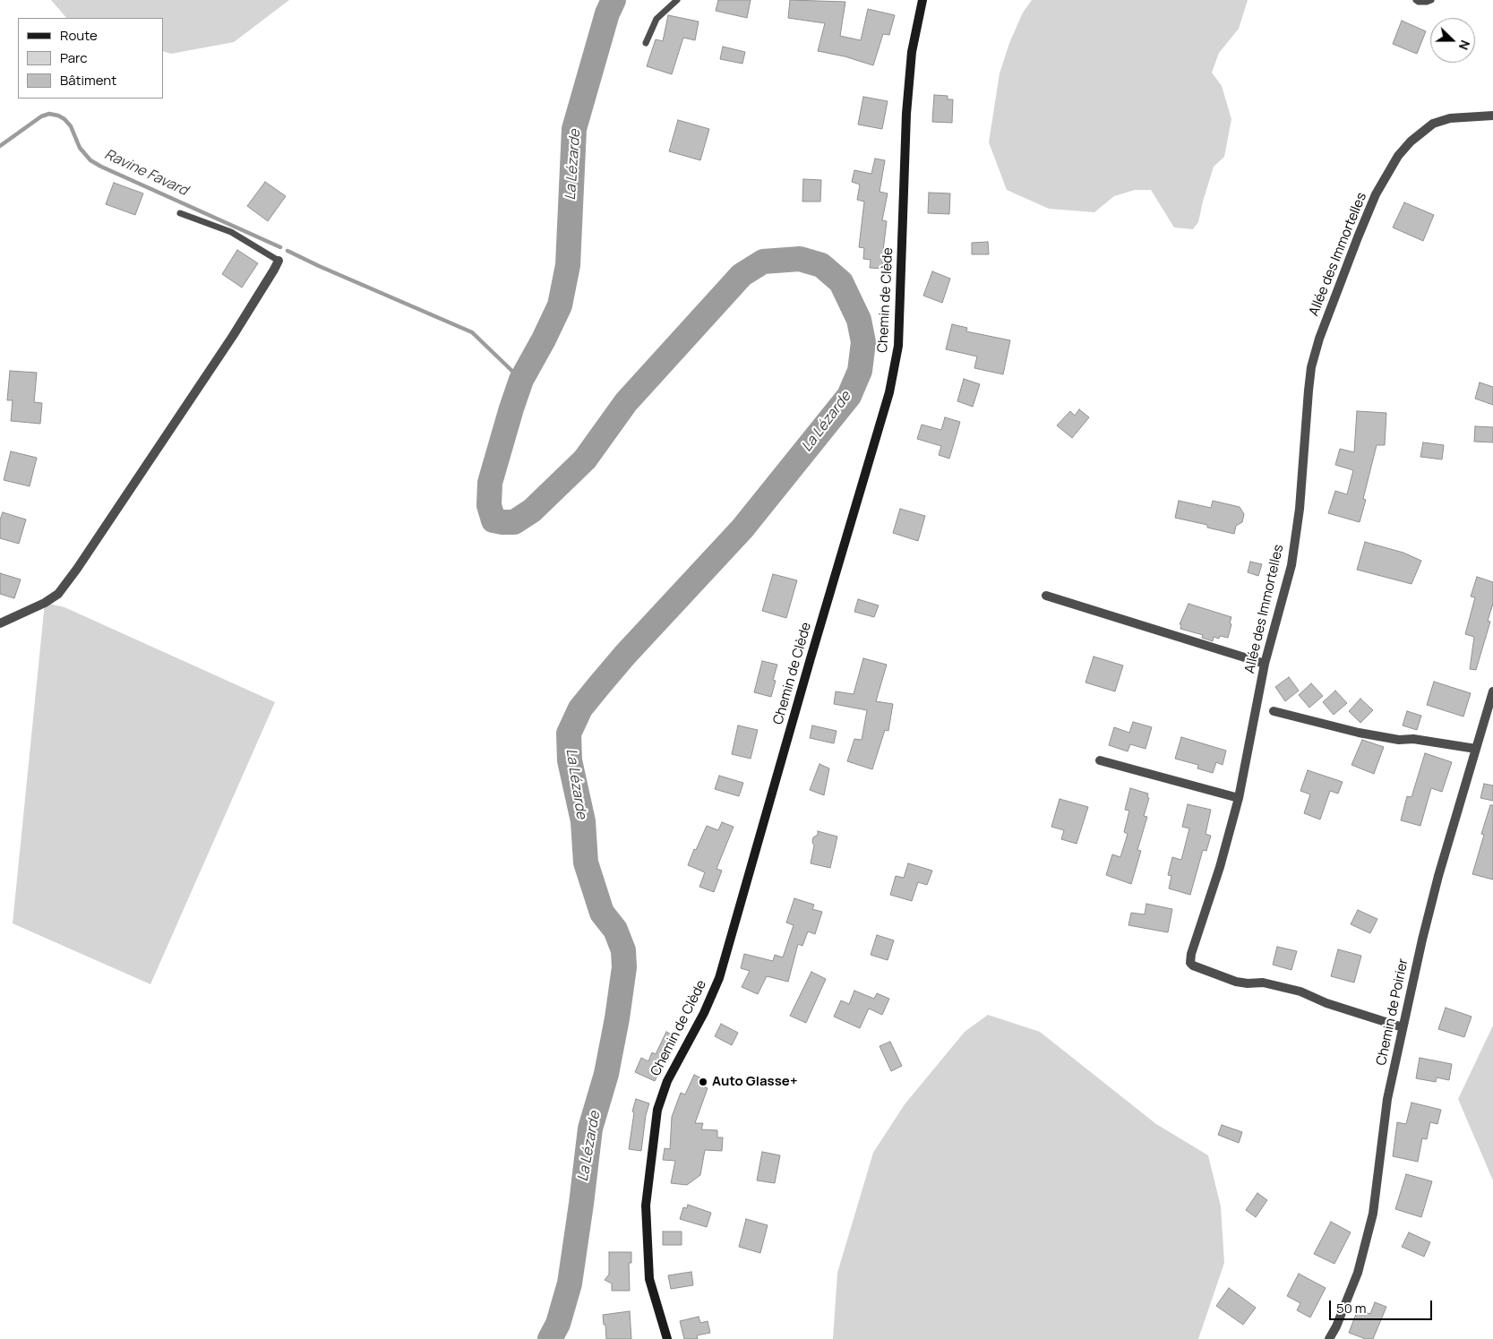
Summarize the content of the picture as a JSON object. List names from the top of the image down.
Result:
{
  "streets": {
    "main road": ["Chemin de Clède"],
    "street": ["Allée des Immortelles", "Chemin de Poirier"]
  },
  "crossings": [
    ["Allée des Immortelles", "Chemin de Poirier"]
  ],
  "water": ["La Lézarde", "Ravine Favard"],
  "places": ["Auto Glasse+"],
  "legend": ["Route", "Parc", "Bâtiment"],
  "scale_bar": "50 m",
  "north": "right"
}
